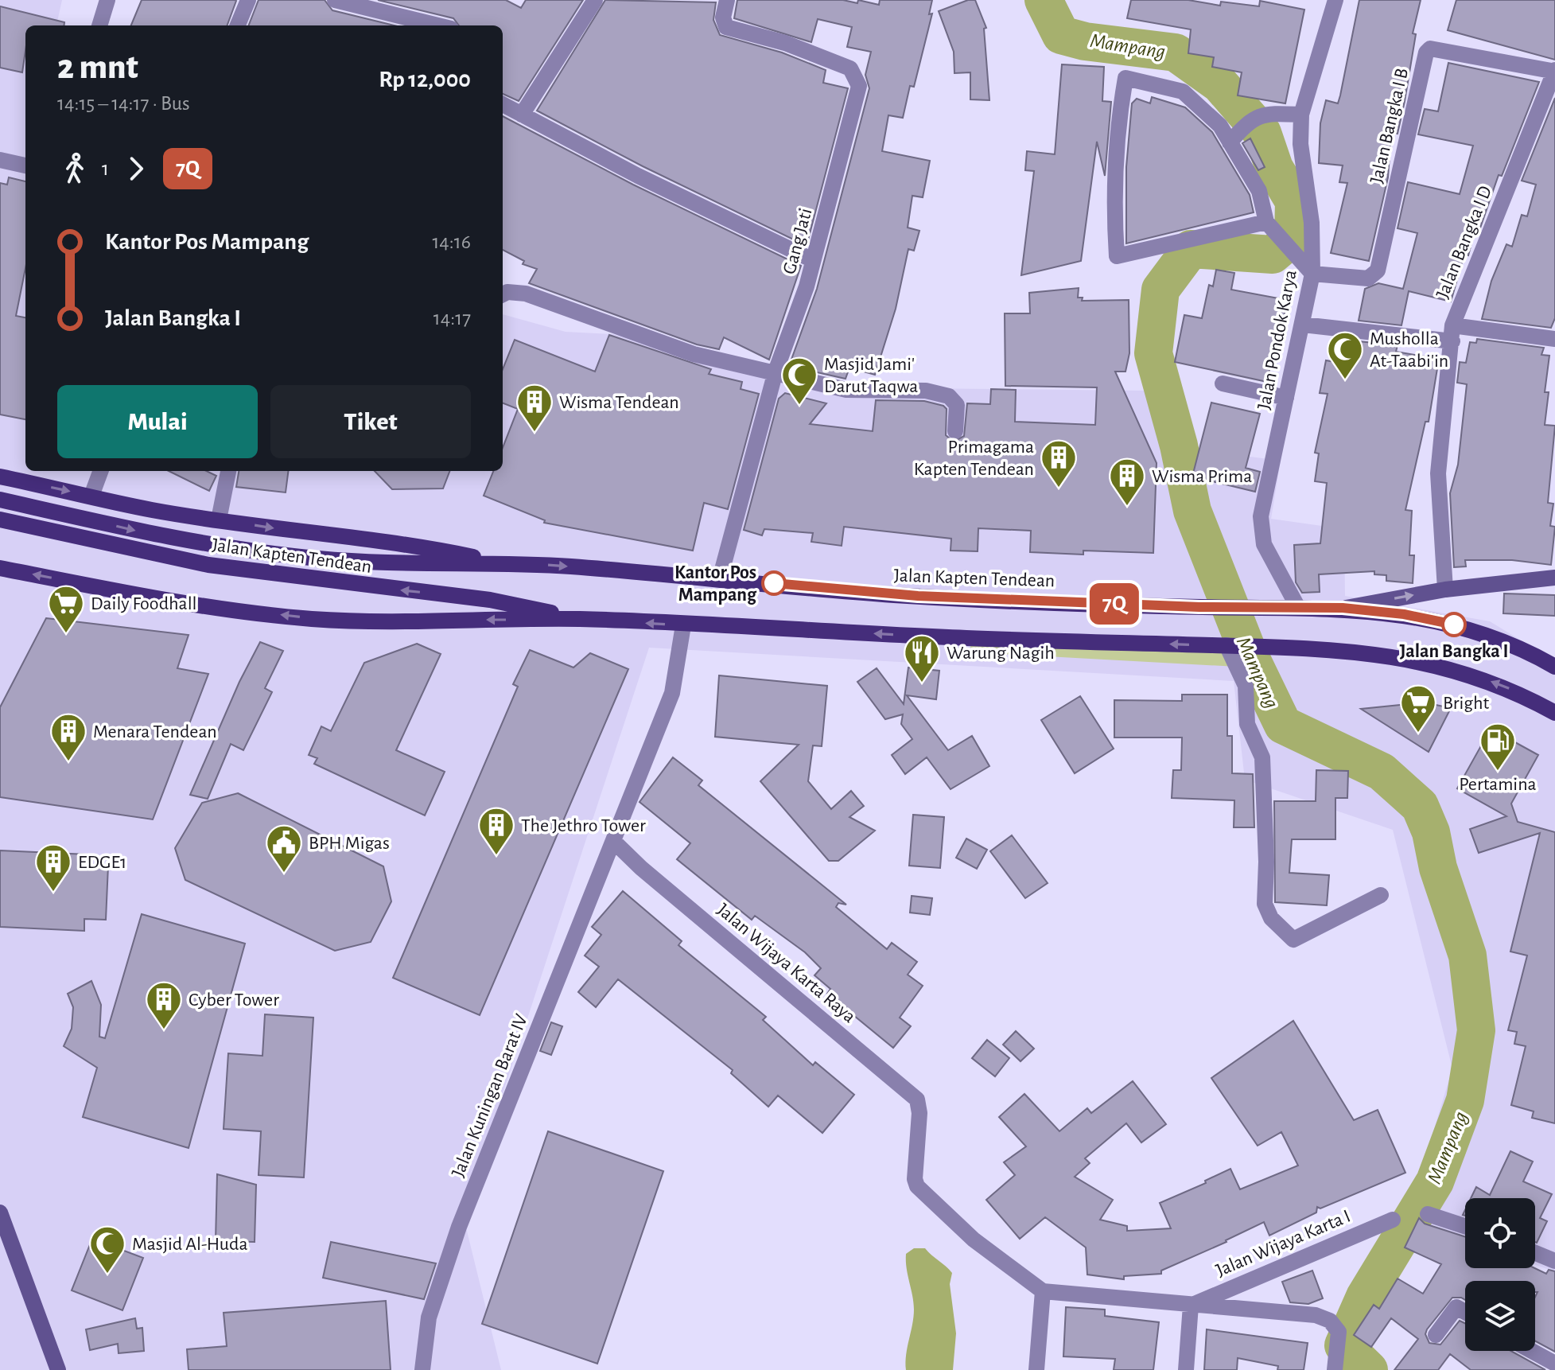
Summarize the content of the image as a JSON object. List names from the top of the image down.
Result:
{
  "streets": {
    "main road": ["Jalan Kapten Tendean"],
    "street": [
      "Jalan Bangka I B",
      "Gang Jati",
      "Jalan Bangka I D",
      "Jalan Pondok Karya",
      "Jalan Wijaya Karta Raya",
      "Jalan Kuningan Barat IV",
      "Jalan Wijaya Karta I"
    ]
  },
  "crossings": [
    ["Jalan Bangka I B", "Jalan Bangka I D"],
    ["Jalan Bangka I B", "Jalan Pondok Karya"],
    ["Gang Jati", "Jalan Kapten Tendean"],
    ["Jalan Pondok Karya", "Jalan Kapten Tendean"],
    ["Jalan Wijaya Karta Raya", "Jalan Kuningan Barat IV"],
    ["Jalan Wijaya Karta Raya", "Jalan Wijaya Karta I"]
  ],
  "water": ["Mampang"],
  "places": {
    "mosque": ["Musholla At-Taabi'in", "Masjid Jami' Darut Taqwa", "Masjid Al-Huda"],
    "building": [
      "Wisma Tendean",
      "Primagama Kapten Tendean",
      "Wisma Prima",
      "Menara Tendean",
      "The Jethro Tower",
      "EDGE1",
      "Cyber Tower"
    ],
    "other": ["Kantor Pos Mampang", "Jalan Bangka I"],
    "supermarket": ["Daily Foodhall", "Bright"],
    "restaurant": ["Warung Nagih"],
    "fuel station": ["Pertamina"],
    "public building": ["BPH Migas"]
  },
  "lines": ["bus line 7Q"],
  "page": {
    "on_map": "7Q",
    "heading": ["2 mnt", "14:15 – 14:17 · Bus", "Rp 12,000"],
    "legs": ["1", "7Q"],
    "list": [
      {
        "name": "Kantor Pos Mampang",
        "value": "14:16"
      },
      {
        "name": "Jalan Bangka I",
        "value": "14:17"
      }
    ],
    "buttons": ["Mulai", "Tiket"]
  }
}
